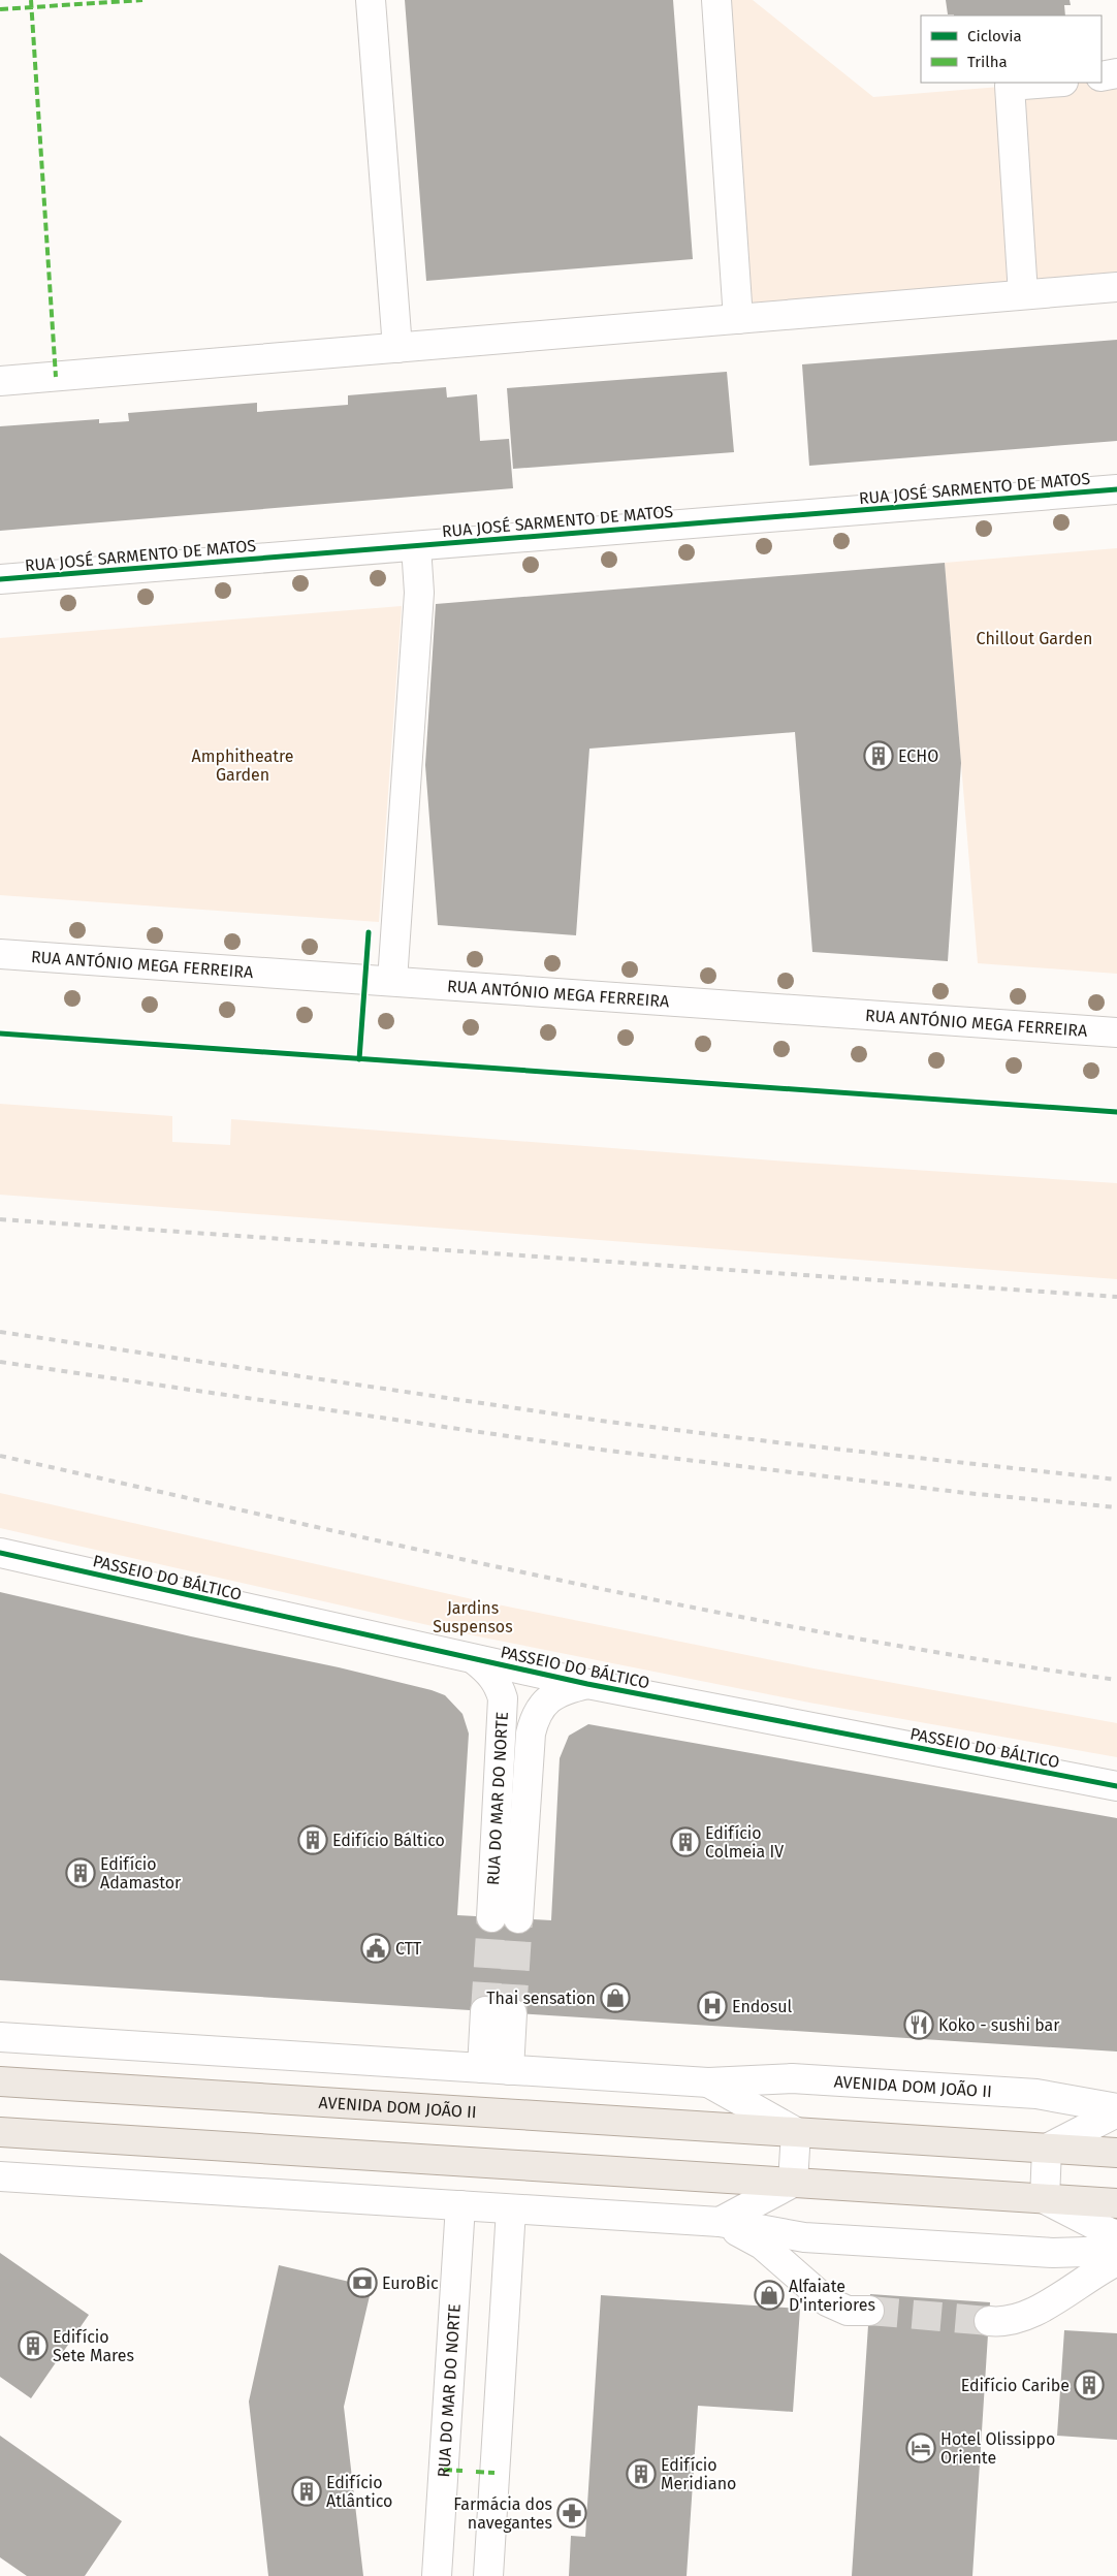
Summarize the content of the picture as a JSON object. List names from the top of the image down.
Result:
{
  "streets": {
    "main road": ["AVENIDA DOM JOÃO II"],
    "street": [
      "RUA JOSÉ SARMENTO DE MATOS",
      "RUA ANTÓNIO MEGA FERREIRA",
      "PASSEIO DO BÁLTICO",
      "RUA DO MAR DO NORTE"
    ]
  },
  "crossings": [
    ["PASSEIO DO BÁLTICO", "RUA DO MAR DO NORTE"]
  ],
  "parks": ["Chillout Garden", "Amphitheatre Garden", "Jardins Suspensos"],
  "places": {
    "building": [
      "ECHO",
      "Edifício Báltico",
      "Edifício Colmeia IV",
      "Edifício Adamastor",
      "Edifício Sete Mares",
      "Edifício Caribe",
      "Edifício Meridiano",
      "Edifício Atlântico"
    ],
    "public building": ["CTT"],
    "shop": ["Thai sensation", "Alfaiate D'interiores"],
    "hospital": ["Endosul"],
    "restaurant": ["Koko - sushi bar"],
    "bank": ["EuroBic"],
    "hotel": ["Hotel Olissippo Oriente"],
    "pharmacy": ["Farmácia dos navegantes"]
  },
  "legend": ["Ciclovia", "Trilha"]
}
